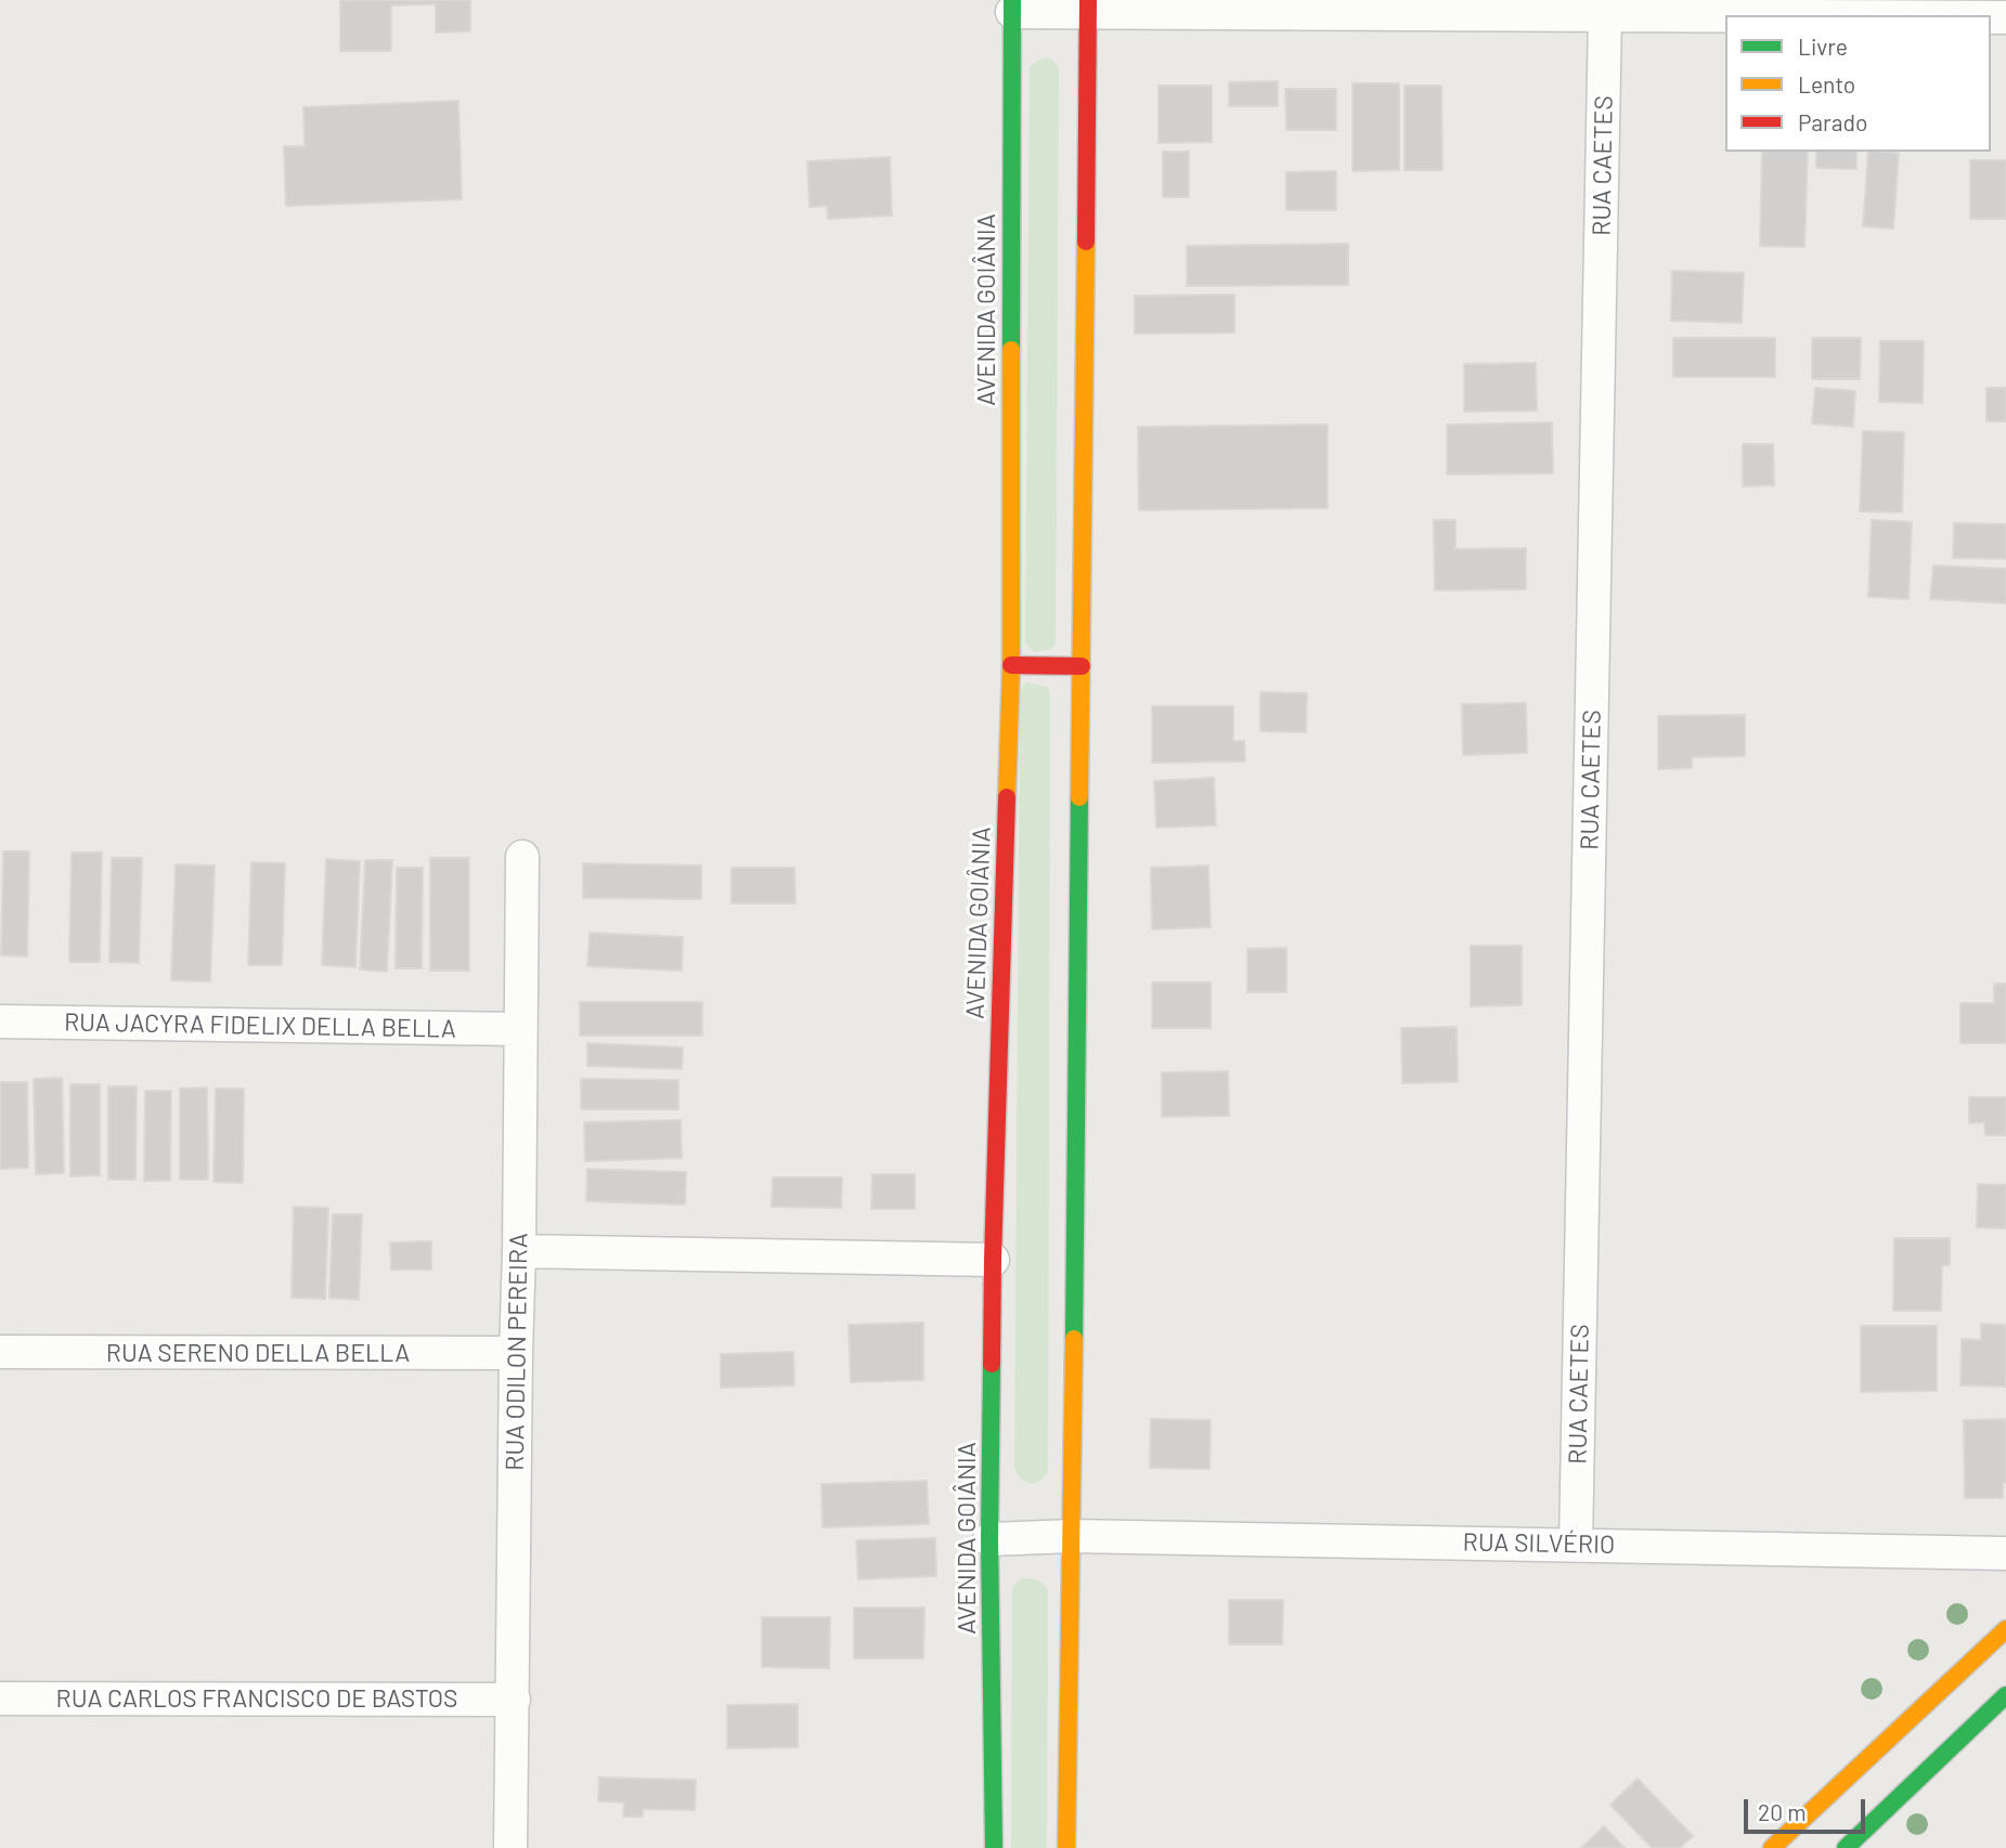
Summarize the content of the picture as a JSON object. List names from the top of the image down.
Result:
{
  "streets": {
    "street": [
      "RUA CAETES",
      "AVENIDA GOIÂNIA",
      "RUA JACYRA FIDELIX DELLA BELLA",
      "RUA ODILON PEREIRA",
      "RUA SERENO DELLA BELLA",
      "RUA SILVÉRIO",
      "RUA CARLOS FRANCISCO DE BASTOS"
    ]
  },
  "crossings": [
    ["RUA CAETES", "RUA SILVÉRIO"],
    ["AVENIDA GOIÂNIA", "RUA SILVÉRIO"],
    ["RUA JACYRA FIDELIX DELLA BELLA", "RUA ODILON PEREIRA"],
    ["RUA ODILON PEREIRA", "RUA SERENO DELLA BELLA"],
    ["RUA ODILON PEREIRA", "RUA CARLOS FRANCISCO DE BASTOS"]
  ],
  "legend": ["Livre", "Lento", "Parado"],
  "scale_bar": "20 m"
}
